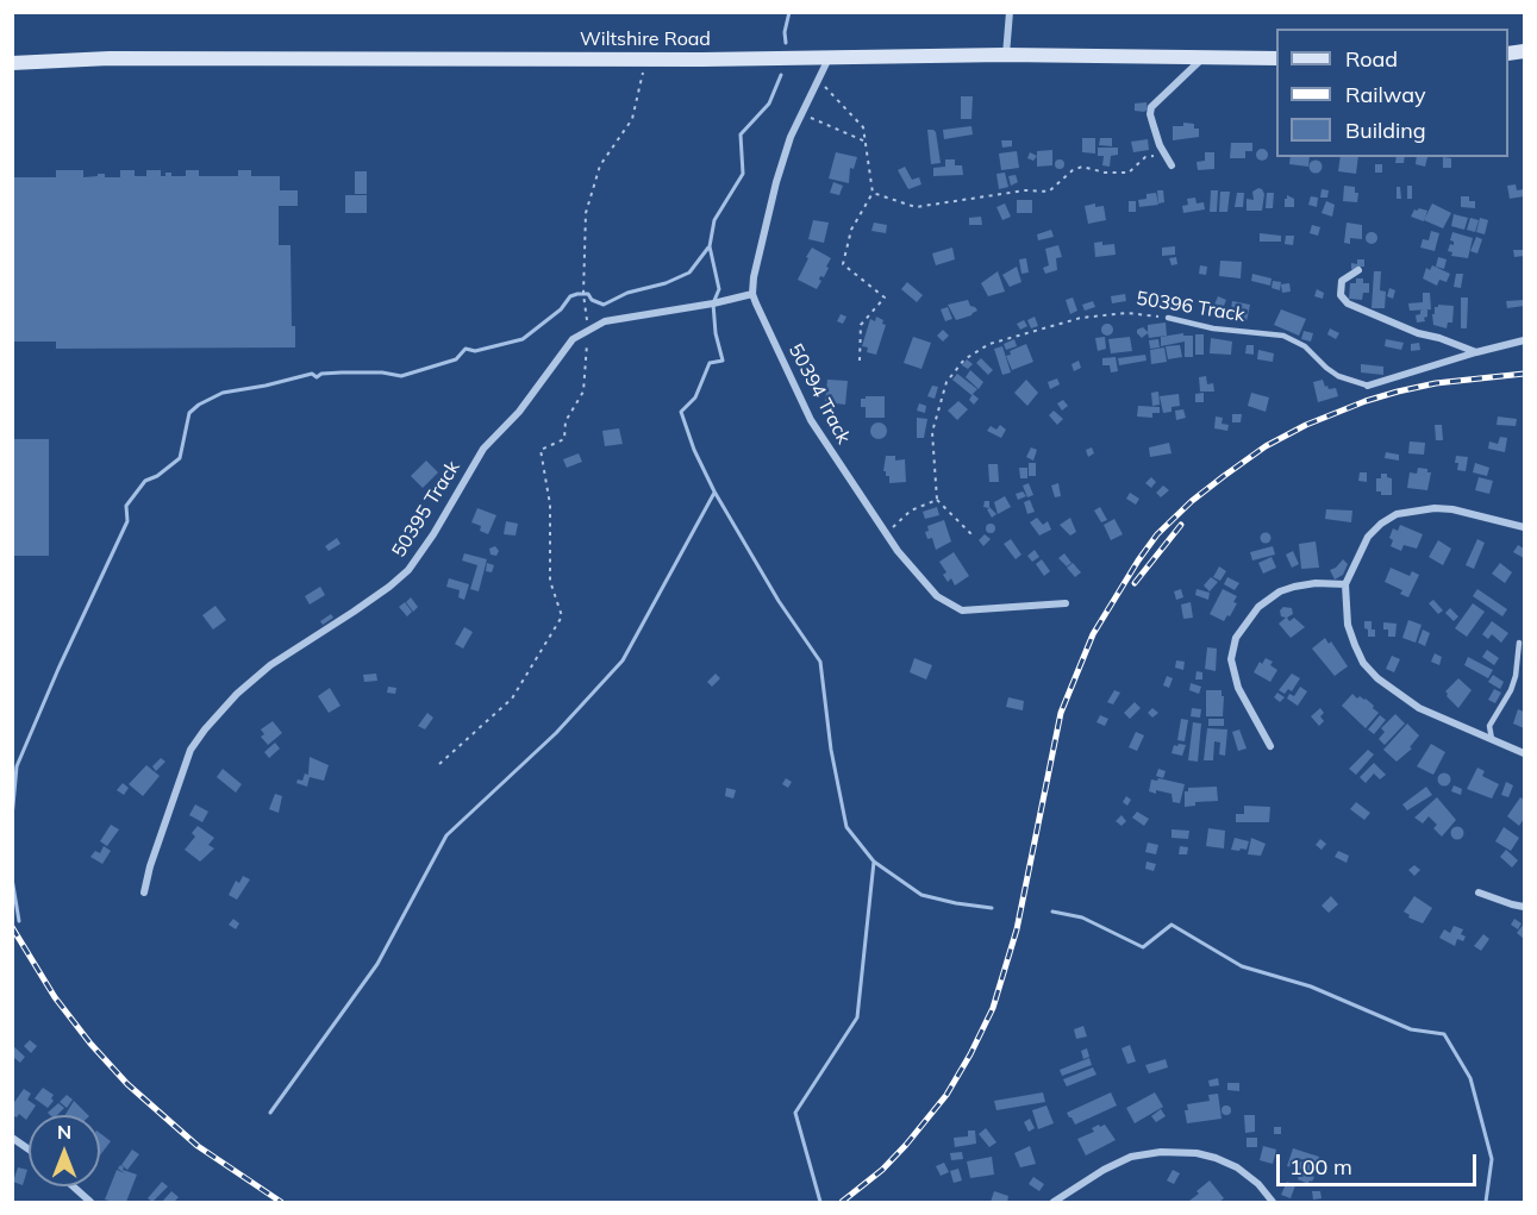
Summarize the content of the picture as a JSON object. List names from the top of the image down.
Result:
{
  "streets": {
    "street": [
      "Wiltshire Road",
      "50396 Track",
      "50394 Track",
      "50395 Track"
    ]
  },
  "crossings": [
    ["50394 Track", "50395 Track"]
  ],
  "legend": ["Road", "Railway", "Building"],
  "scale_bar": "100 m",
  "north": "top"
}
